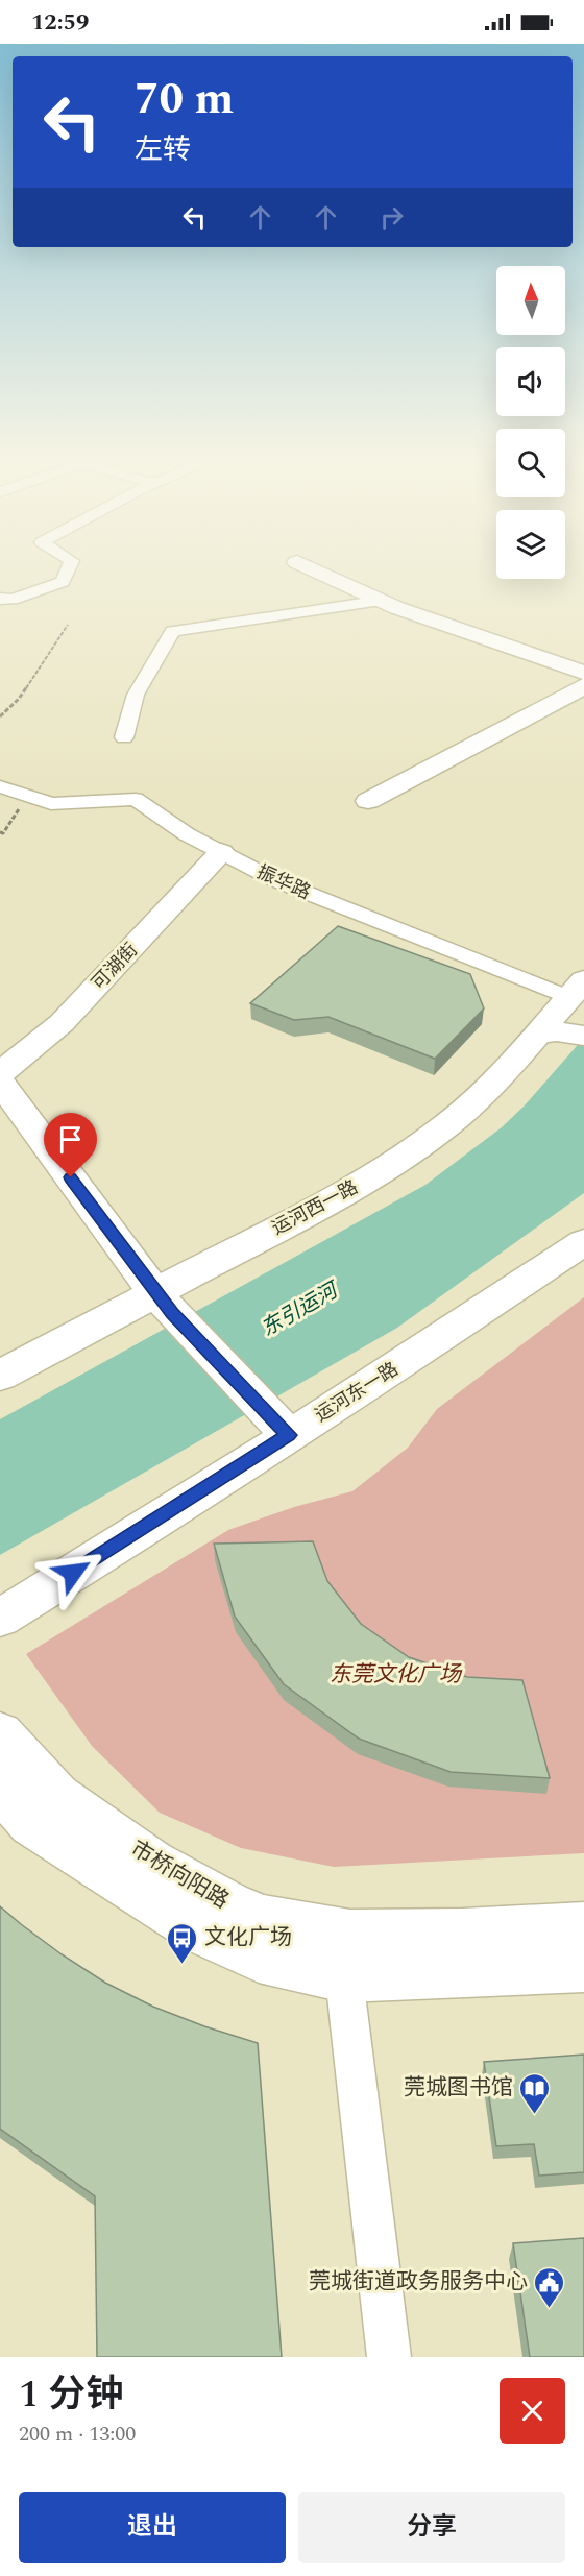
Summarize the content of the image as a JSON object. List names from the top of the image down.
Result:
{
  "streets": {
    "street": [
      "振华路",
      "可湖街",
      "运河西一路",
      "运河东一路",
      "市桥向阳路"
    ]
  },
  "crossings": [
    ["振华路", "可湖街"],
    ["振华路", "运河西一路"]
  ],
  "water": ["东引运河"],
  "parks": ["东莞文化广场"],
  "places": {
    "bus stop": ["文化广场"],
    "library": ["莞城图书馆"],
    "public building": ["莞城街道政务服务中心"]
  },
  "north": "top",
  "page": {
    "status": "12:59",
    "turn": ["70 m", "左转"],
    "heading": ["1 分钟", "200 m · 13:00"],
    "buttons": ["退出", "分享"]
  }
}
